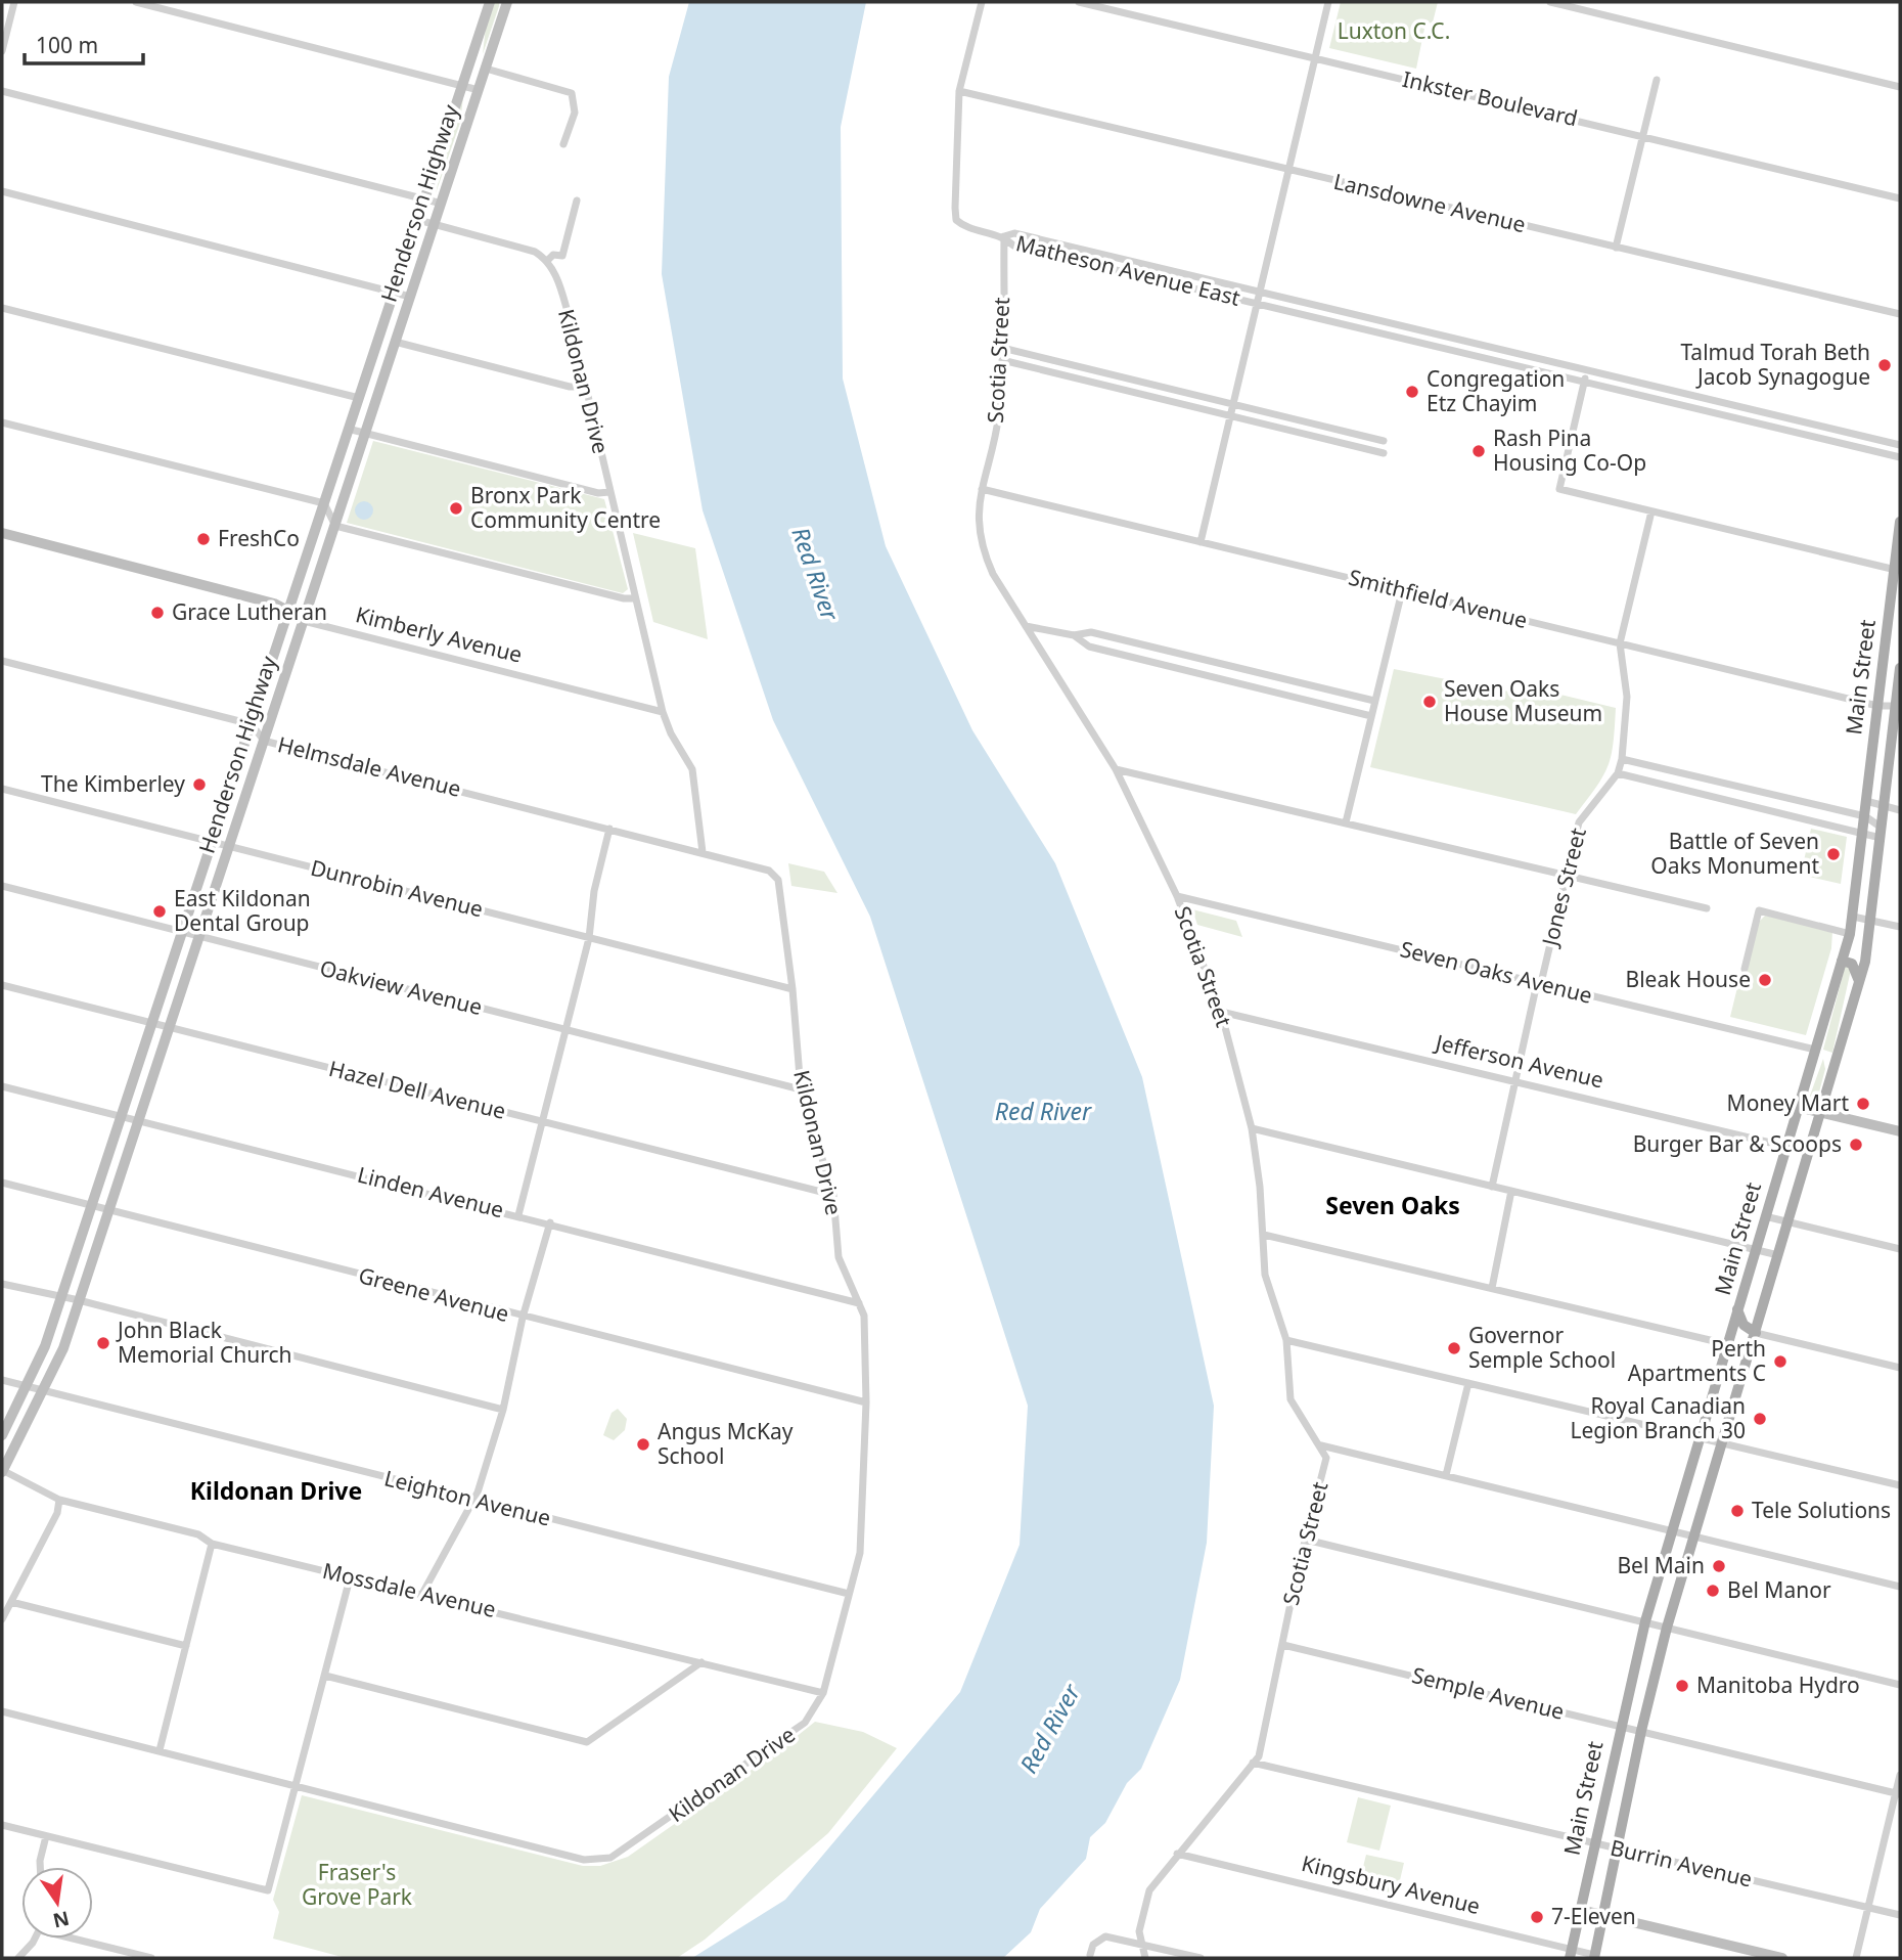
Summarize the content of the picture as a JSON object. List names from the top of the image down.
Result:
{
  "streets": {
    "main road": ["Henderson Highway", "Kimberly Avenue", "Main Street"],
    "street": [
      "Inkster Boulevard",
      "Lansdowne Avenue",
      "Matheson Avenue East",
      "Scotia Street",
      "Kildonan Drive",
      "Smithfield Avenue",
      "Helmsdale Avenue",
      "Jones Street",
      "Dunrobin Avenue",
      "Seven Oaks Avenue",
      "Oakview Avenue",
      "Jefferson Avenue",
      "Hazel Dell Avenue",
      "Linden Avenue",
      "Greene Avenue",
      "Leighton Avenue",
      "Mossdale Avenue",
      "Semple Avenue",
      "Burrin Avenue",
      "Kingsbury Avenue"
    ]
  },
  "crossings": [
    ["Henderson Highway", "Kimberly Avenue"],
    ["Henderson Highway", "Helmsdale Avenue"],
    ["Henderson Highway", "Dunrobin Avenue"],
    ["Henderson Highway", "Oakview Avenue"],
    ["Henderson Highway", "Hazel Dell Avenue"],
    ["Henderson Highway", "Linden Avenue"],
    ["Henderson Highway", "Greene Avenue"],
    ["Henderson Highway", "Leighton Avenue"],
    ["Henderson Highway", "Mossdale Avenue"],
    ["Matheson Avenue East", "Scotia Street"],
    ["Scotia Street", "Smithfield Avenue"],
    ["Scotia Street", "Seven Oaks Avenue"],
    ["Scotia Street", "Jefferson Avenue"],
    ["Scotia Street", "Semple Avenue"],
    ["Scotia Street", "Burrin Avenue"],
    ["Scotia Street", "Kingsbury Avenue"],
    ["Kildonan Drive", "Kimberly Avenue"],
    ["Kildonan Drive", "Helmsdale Avenue"],
    ["Kildonan Drive", "Dunrobin Avenue"],
    ["Kildonan Drive", "Oakview Avenue"],
    ["Kildonan Drive", "Hazel Dell Avenue"],
    ["Kildonan Drive", "Linden Avenue"],
    ["Kildonan Drive", "Greene Avenue"],
    ["Kildonan Drive", "Leighton Avenue"],
    ["Kildonan Drive", "Mossdale Avenue"],
    ["Smithfield Avenue", "Main Street"],
    ["Smithfield Avenue", "Jones Street"],
    ["Main Street", "Seven Oaks Avenue"],
    ["Main Street", "Jefferson Avenue"],
    ["Main Street", "Semple Avenue"],
    ["Main Street", "Burrin Avenue"],
    ["Main Street", "Kingsbury Avenue"],
    ["Jones Street", "Seven Oaks Avenue"],
    ["Jones Street", "Jefferson Avenue"]
  ],
  "districts": ["Seven Oaks", "Kildonan Drive"],
  "water": ["Red River"],
  "parks": ["Luxton C.C.", "Fraser's Grove Park"],
  "places": [
    "Talmud Torah Beth Jacob Synagogue",
    "Congregation Etz Chayim",
    "Rash Pina Housing Co-Op",
    "Bronx Park Community Centre",
    "FreshCo",
    "Grace Lutheran",
    "Seven Oaks House Museum",
    "The Kimberley",
    "Battle of Seven Oaks Monument",
    "East Kildonan Dental Group",
    "Bleak House",
    "Money Mart",
    "Burger Bar & Scoops",
    "John Black Memorial Church",
    "Governor Semple School",
    "Perth Apartments C",
    "Royal Canadian Legion Branch 30",
    "Angus McKay School",
    "Tele Solutions",
    "Bel Main",
    "Bel Manor",
    "Manitoba Hydro",
    "7-Eleven"
  ],
  "scale_bar": "100 m",
  "north": "bottom"
}
